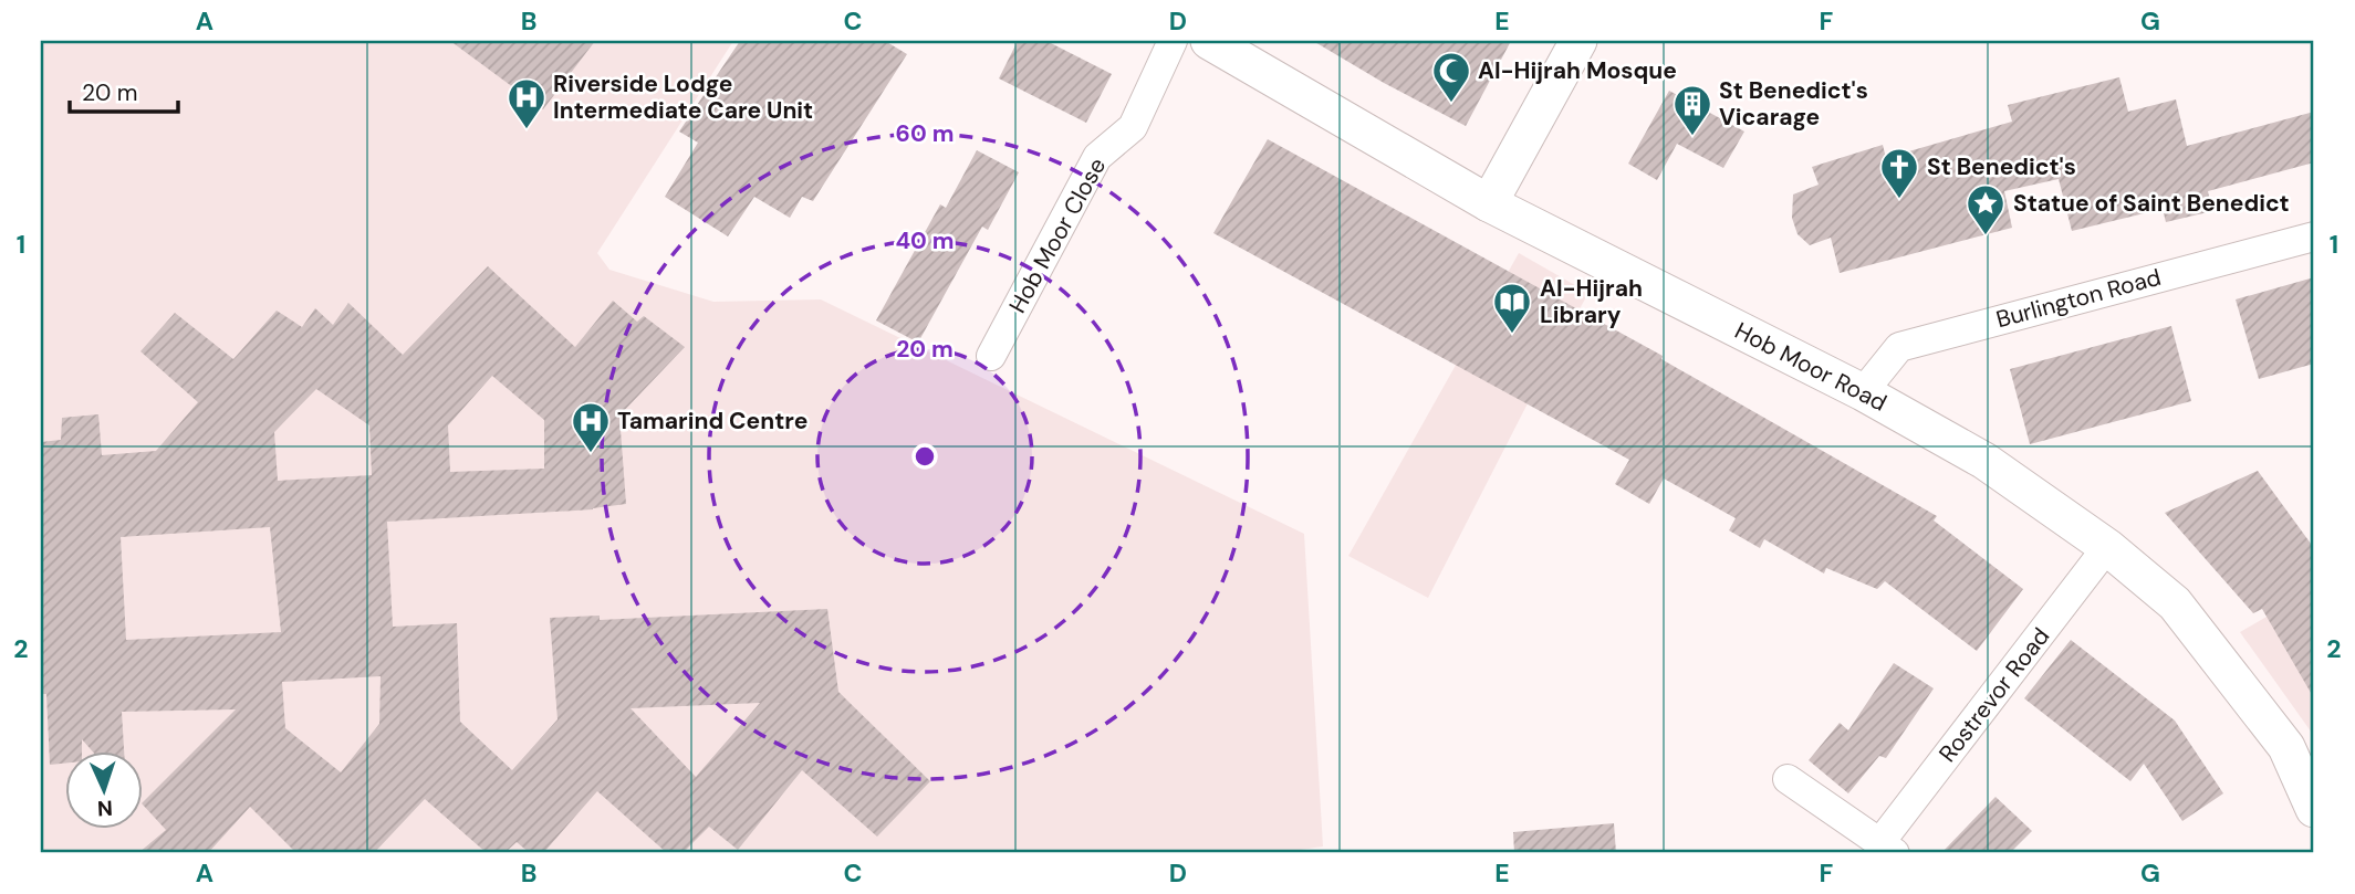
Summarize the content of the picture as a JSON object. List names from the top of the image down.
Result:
{
  "streets": {
    "street": [
      "Hob Moor Close",
      "Burlington Road",
      "Hob Moor Road",
      "Rostrevor Road"
    ]
  },
  "crossings": [
    ["Burlington Road", "Hob Moor Road"],
    ["Hob Moor Road", "Rostrevor Road"]
  ],
  "places": {
    "mosque": ["Al-Hijrah Mosque"],
    "hospital": ["Riverside Lodge Intermediate Care Unit", "Tamarind Centre"],
    "building": ["St Benedict's Vicarage"],
    "church": ["St Benedict's"],
    "place": ["Statue of Saint Benedict"],
    "library": ["Al-Hijrah Library"]
  },
  "scale_bar": "20 m",
  "north": "bottom",
  "grid": {
    "columns": [
      "A",
      "B",
      "C",
      "D",
      "E",
      "F",
      "G"
    ],
    "rows": ["1", "2"]
  },
  "rings": ["60 m", "40 m", "20 m"]
}
